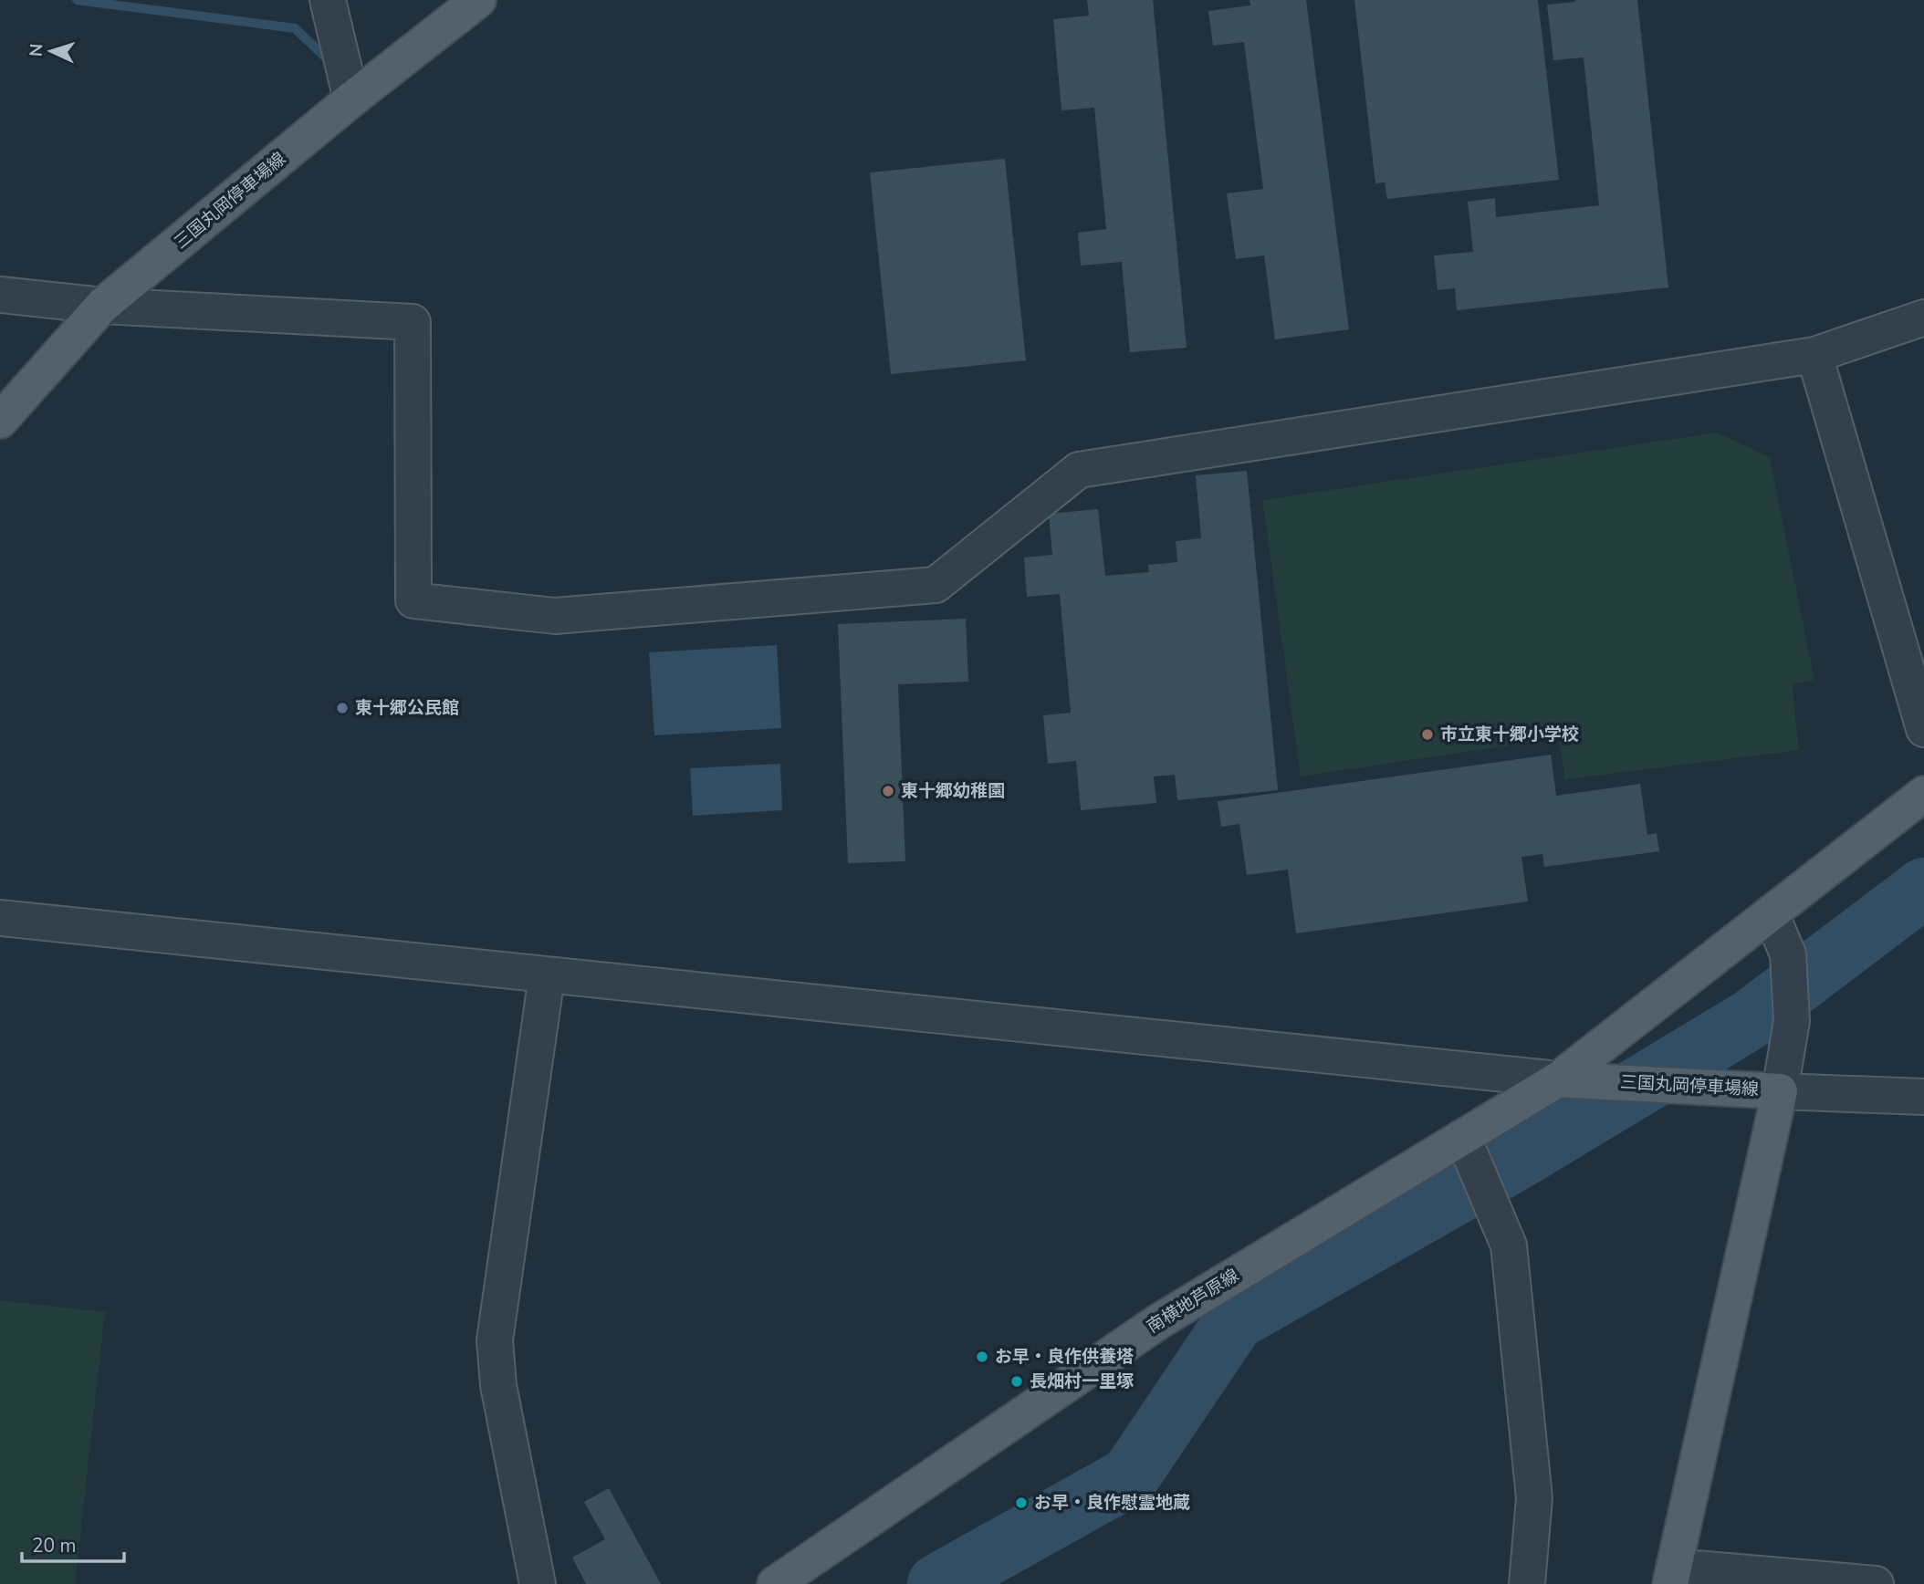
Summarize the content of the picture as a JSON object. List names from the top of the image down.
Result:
{
  "streets": {
    "main road": ["三国丸岡停車場線", "南横地芦原線"]
  },
  "crossings": [
    ["三国丸岡停車場線", "南横地芦原線"]
  ],
  "places": [
    "東十郷公民館",
    "市立東十郷小学校",
    "東十郷幼稚園",
    "お早・良作供養塔",
    "長畑村一里塚",
    "お早・良作慰霊地蔵"
  ],
  "scale_bar": "20 m",
  "north": "left"
}
